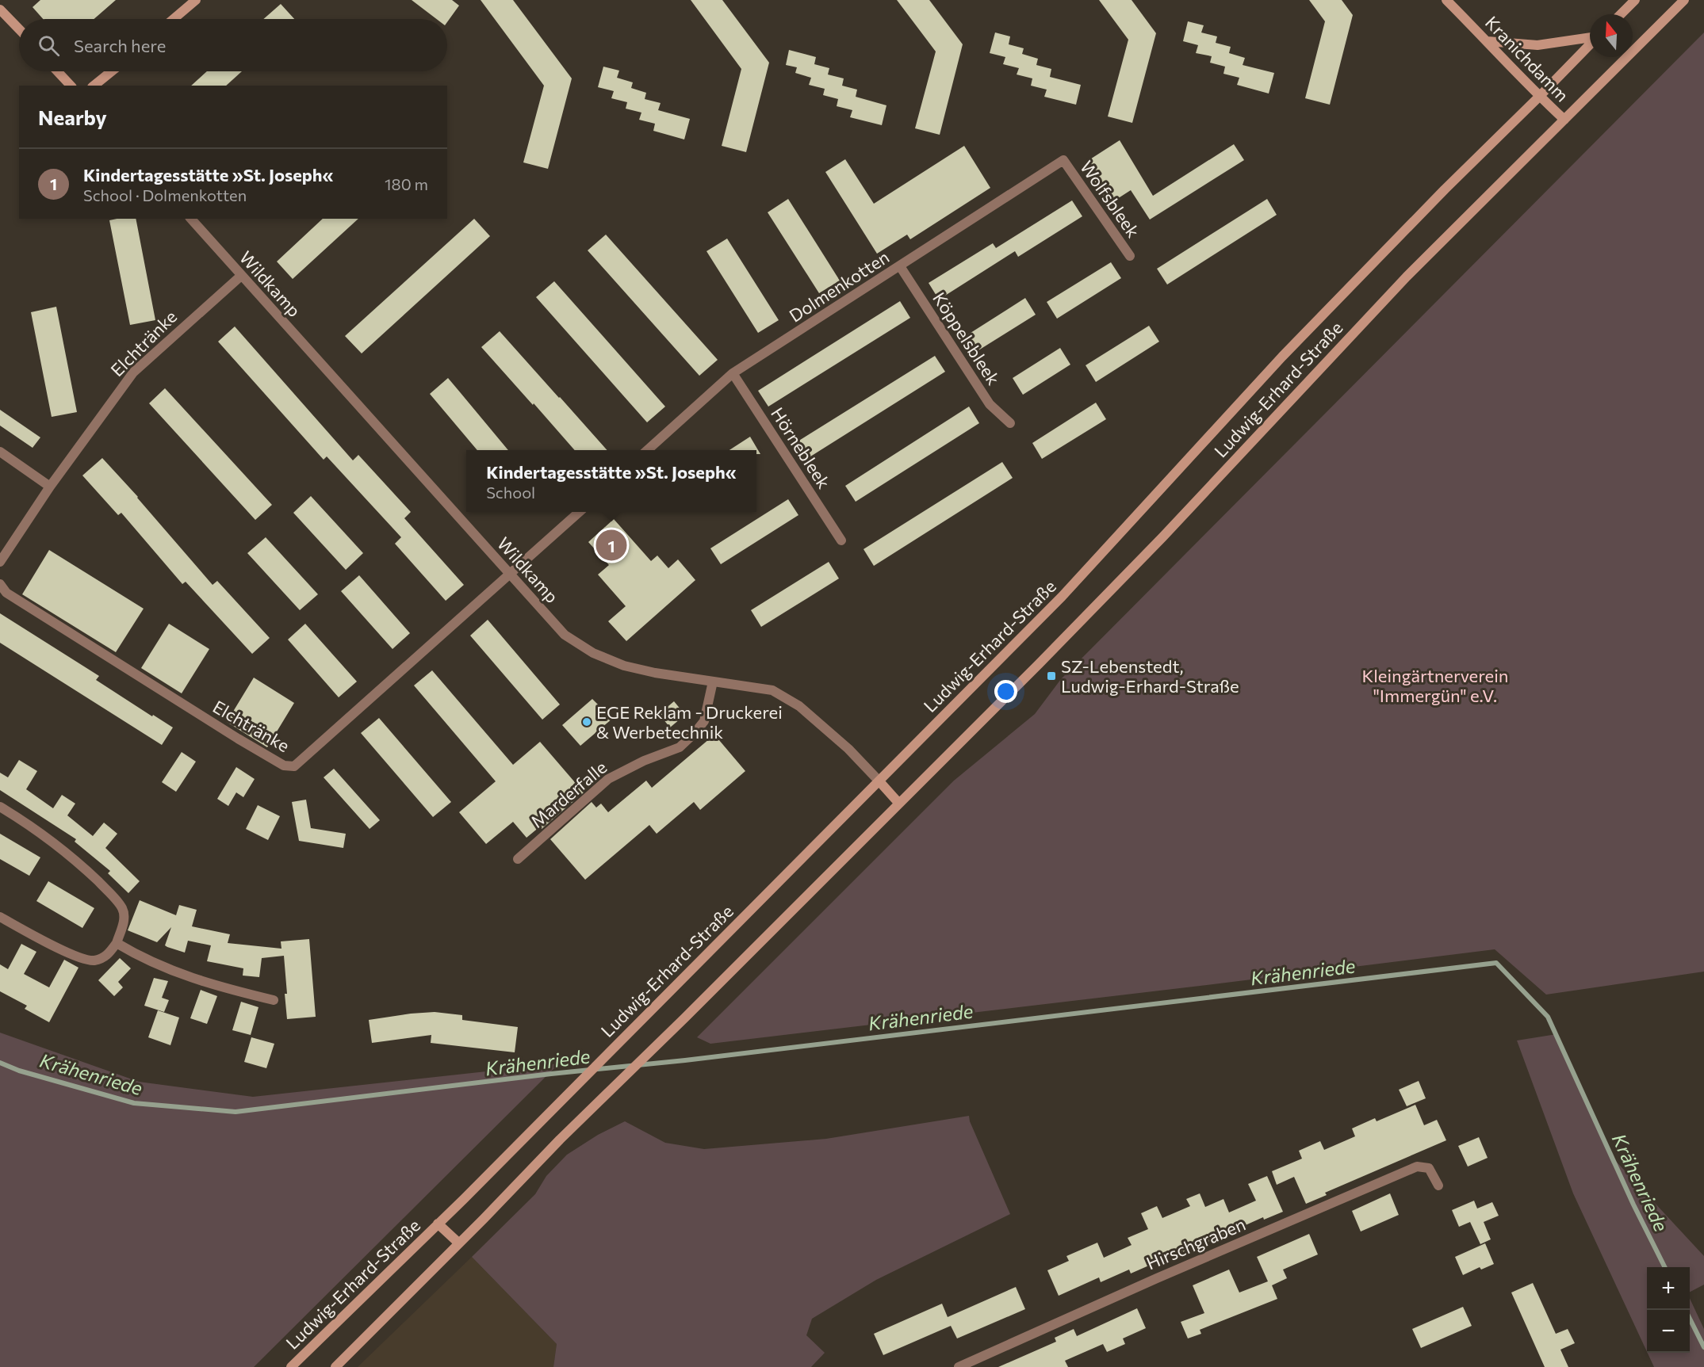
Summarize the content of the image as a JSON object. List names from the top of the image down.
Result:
{
  "streets": {
    "main road": ["Kranichdamm", "Ludwig-Erhard-Straße"],
    "street": [
      "Wolfsbleek",
      "Wildkamp",
      "Dolmenkotten",
      "Köppelsbleek",
      "Elchtränke",
      "Hörnebleek",
      "Marderfalle",
      "Hirschgraben"
    ]
  },
  "crossings": [
    ["Kranichdamm", "Ludwig-Erhard-Straße"],
    ["Wolfsbleek", "Dolmenkotten"],
    ["Wildkamp", "Elchtränke"],
    ["Wildkamp", "Ludwig-Erhard-Straße"],
    ["Wildkamp", "Marderfalle"],
    ["Dolmenkotten", "Köppelsbleek"],
    ["Dolmenkotten", "Hörnebleek"]
  ],
  "water": ["Krähenriede"],
  "parks": ["Kleingärtnerverein \"Immergün\" e.V."],
  "places": {
    "transit": ["SZ-Lebenstedt, Ludwig-Erhard-Straße"],
    "other": ["EGE Reklam - Druckerei & Werbetechnik"]
  },
  "north": "top",
  "page": {
    "search": "Search here",
    "heading": "Nearby",
    "list": [
      {
        "mark": "1",
        "name": "Kindertagesstätte »St. Joseph«",
        "note": "School · Dolmenkotten",
        "value": "180 m"
      }
    ],
    "popup": ["Kindertagesstätte »St. Joseph«", "School"],
    "pins": "1",
    "map_buttons": ["+", "−"]
  }
}
